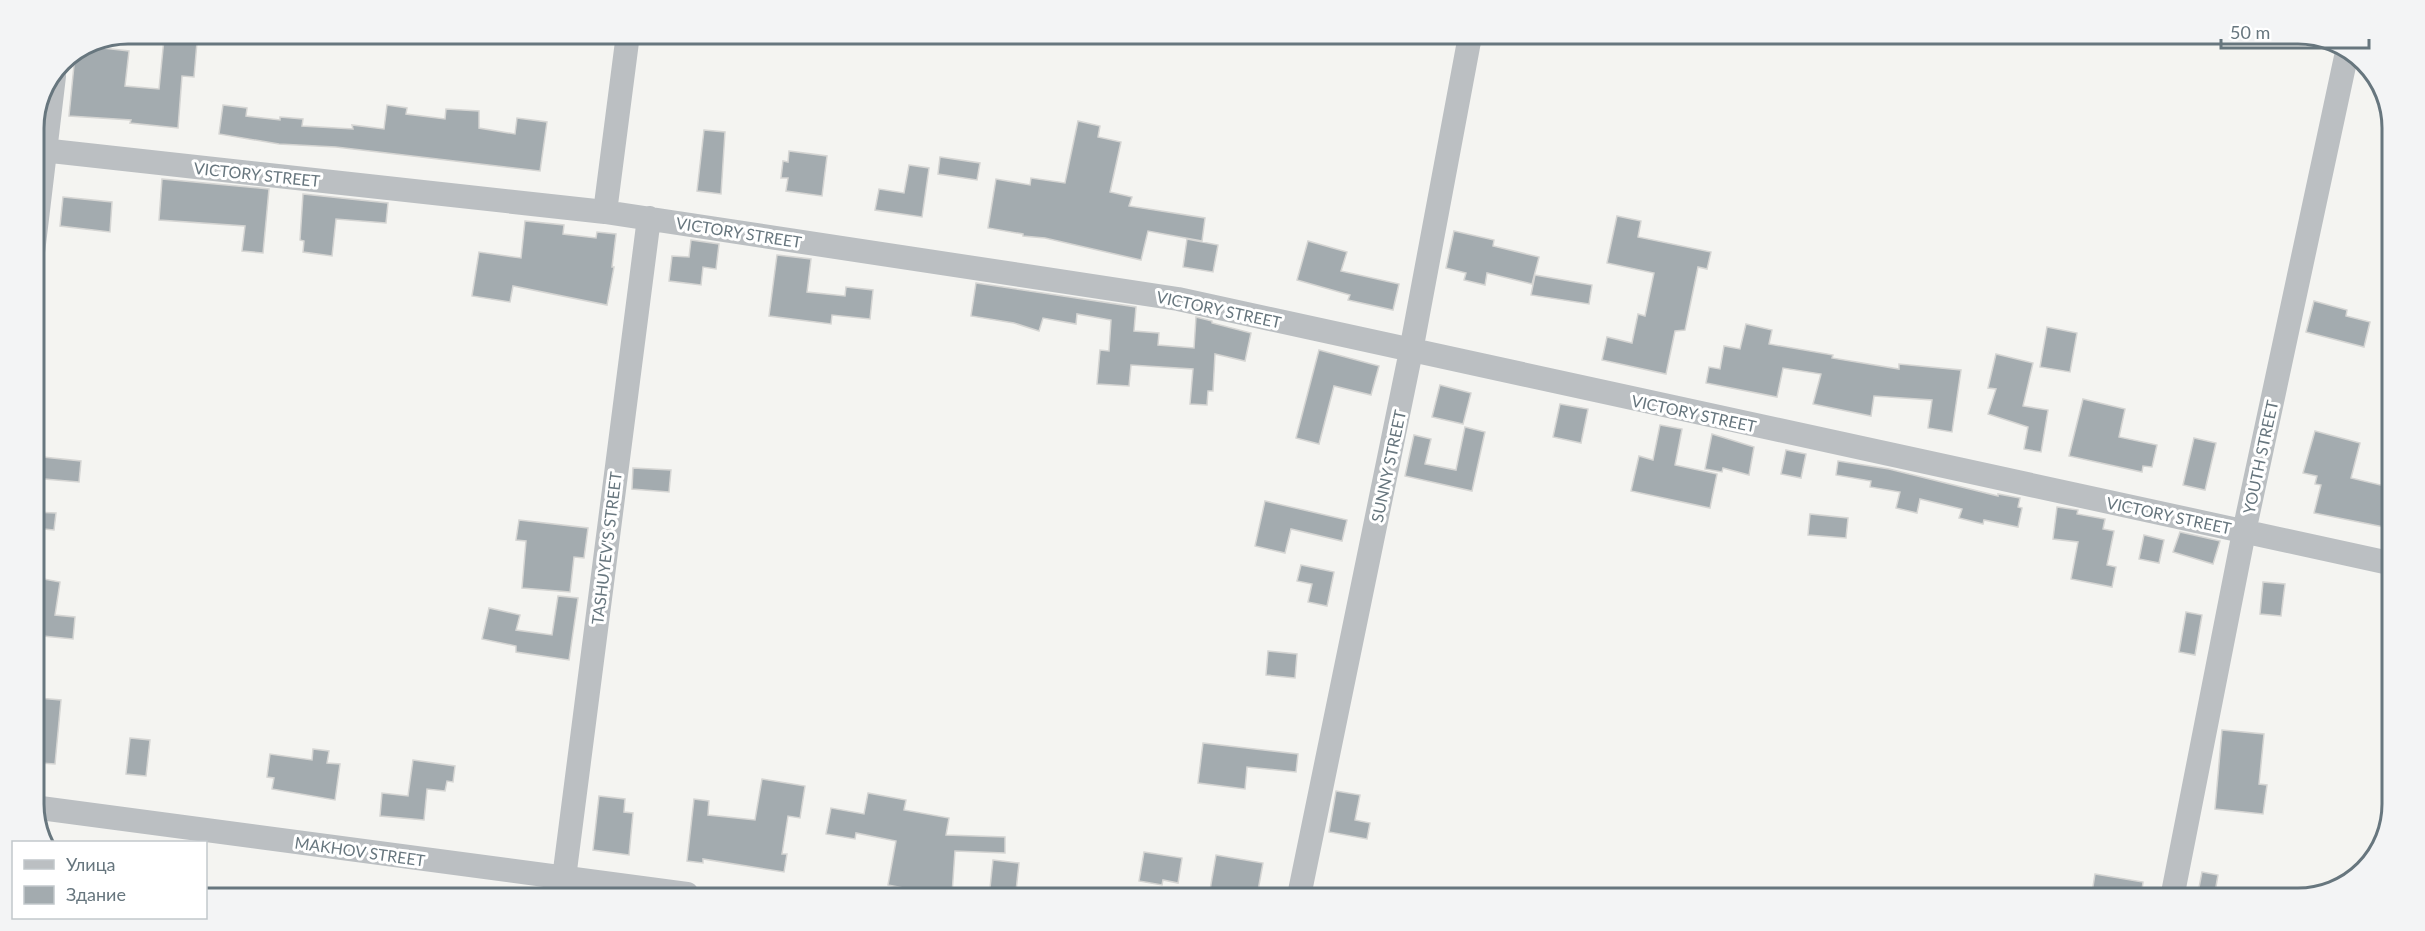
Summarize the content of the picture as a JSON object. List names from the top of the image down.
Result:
{
  "streets": {
    "street": [
      "VICTORY STREET",
      "YOUTH STREET",
      "SUNNY STREET",
      "TASHUYEV'S STREET",
      "MAKHOV STREET"
    ]
  },
  "crossings": [
    ["VICTORY STREET", "YOUTH STREET"],
    ["VICTORY STREET", "SUNNY STREET"],
    ["VICTORY STREET", "TASHUYEV'S STREET"],
    ["TASHUYEV'S STREET", "MAKHOV STREET"]
  ],
  "legend": ["Улица", "Здание"],
  "scale_bar": "50 m"
}
